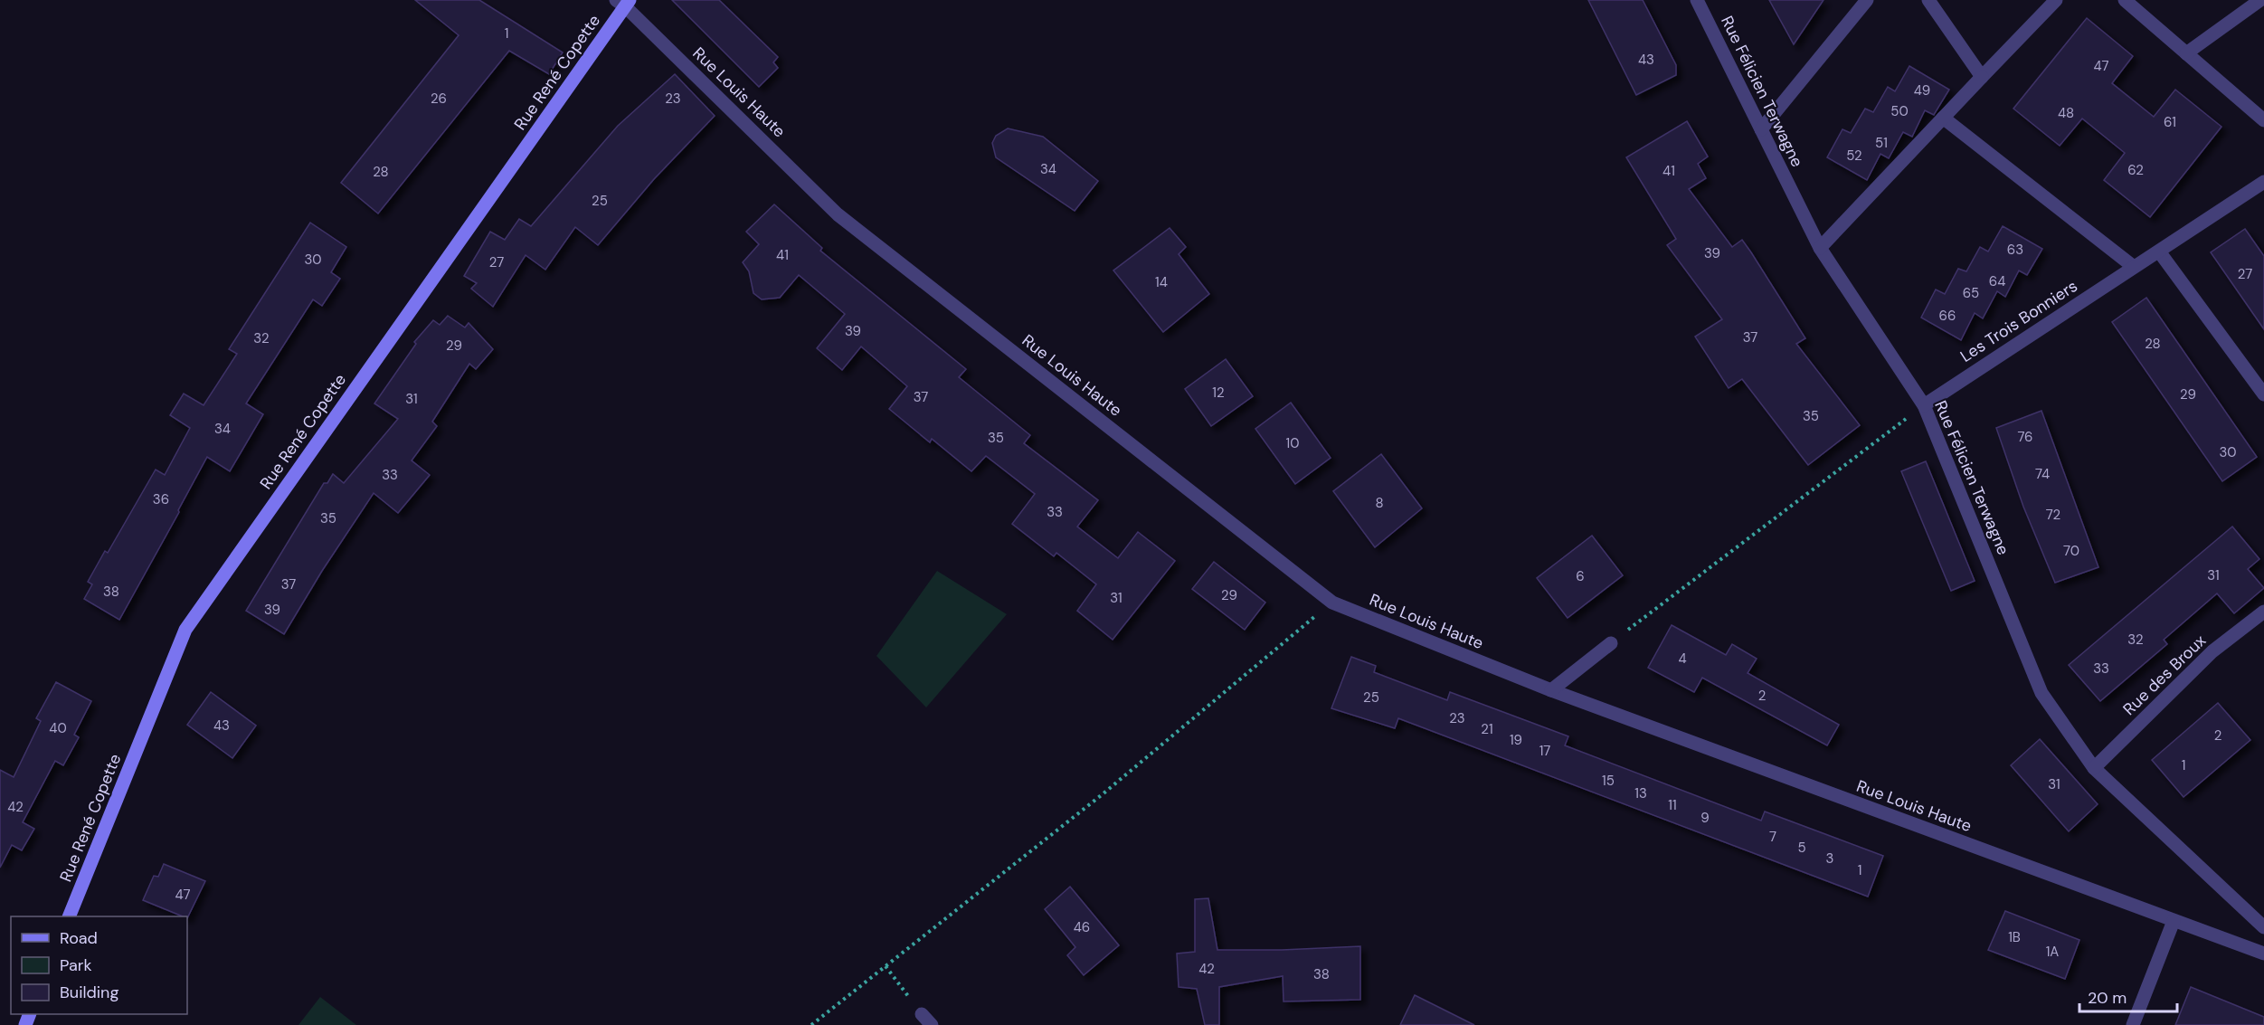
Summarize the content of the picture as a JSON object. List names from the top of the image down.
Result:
{
  "streets": {
    "street": [
      "Rue René Copette",
      "Rue Félicien Terwagne",
      "Rue Louis Haute",
      "Les Trois Bonniers",
      "Rue des Broux"
    ]
  },
  "crossings": [
    ["Rue René Copette", "Rue Louis Haute"],
    ["Rue Félicien Terwagne", "Les Trois Bonniers"],
    ["Rue Félicien Terwagne", "Rue des Broux"]
  ],
  "house_numbers": [
    "1",
    "43",
    "47",
    "49",
    "26",
    "23",
    "50",
    "48",
    "61",
    "51",
    "52",
    "34",
    "62",
    "41",
    "28",
    "25",
    "63",
    "39",
    "41",
    "30",
    "27",
    "27",
    "64",
    "14",
    "65",
    "66",
    "39",
    "37",
    "32",
    "28",
    "29",
    "12",
    "29",
    "37",
    "31",
    "35",
    "34",
    "76",
    "35",
    "10",
    "30",
    "74",
    "33",
    "36",
    "8",
    "33",
    "72",
    "35",
    "70",
    "31",
    "6",
    "37",
    "38",
    "29",
    "31",
    "39",
    "32",
    "4",
    "33",
    "2",
    "25",
    "23",
    "43",
    "40",
    "21",
    "2",
    "19",
    "17",
    "1",
    "15",
    "31",
    "13",
    "11",
    "42",
    "9",
    "7",
    "5",
    "3",
    "1",
    "47",
    "46",
    "1B",
    "1A",
    "42",
    "38"
  ],
  "legend": ["Road", "Park", "Building"],
  "scale_bar": "20 m"
}
